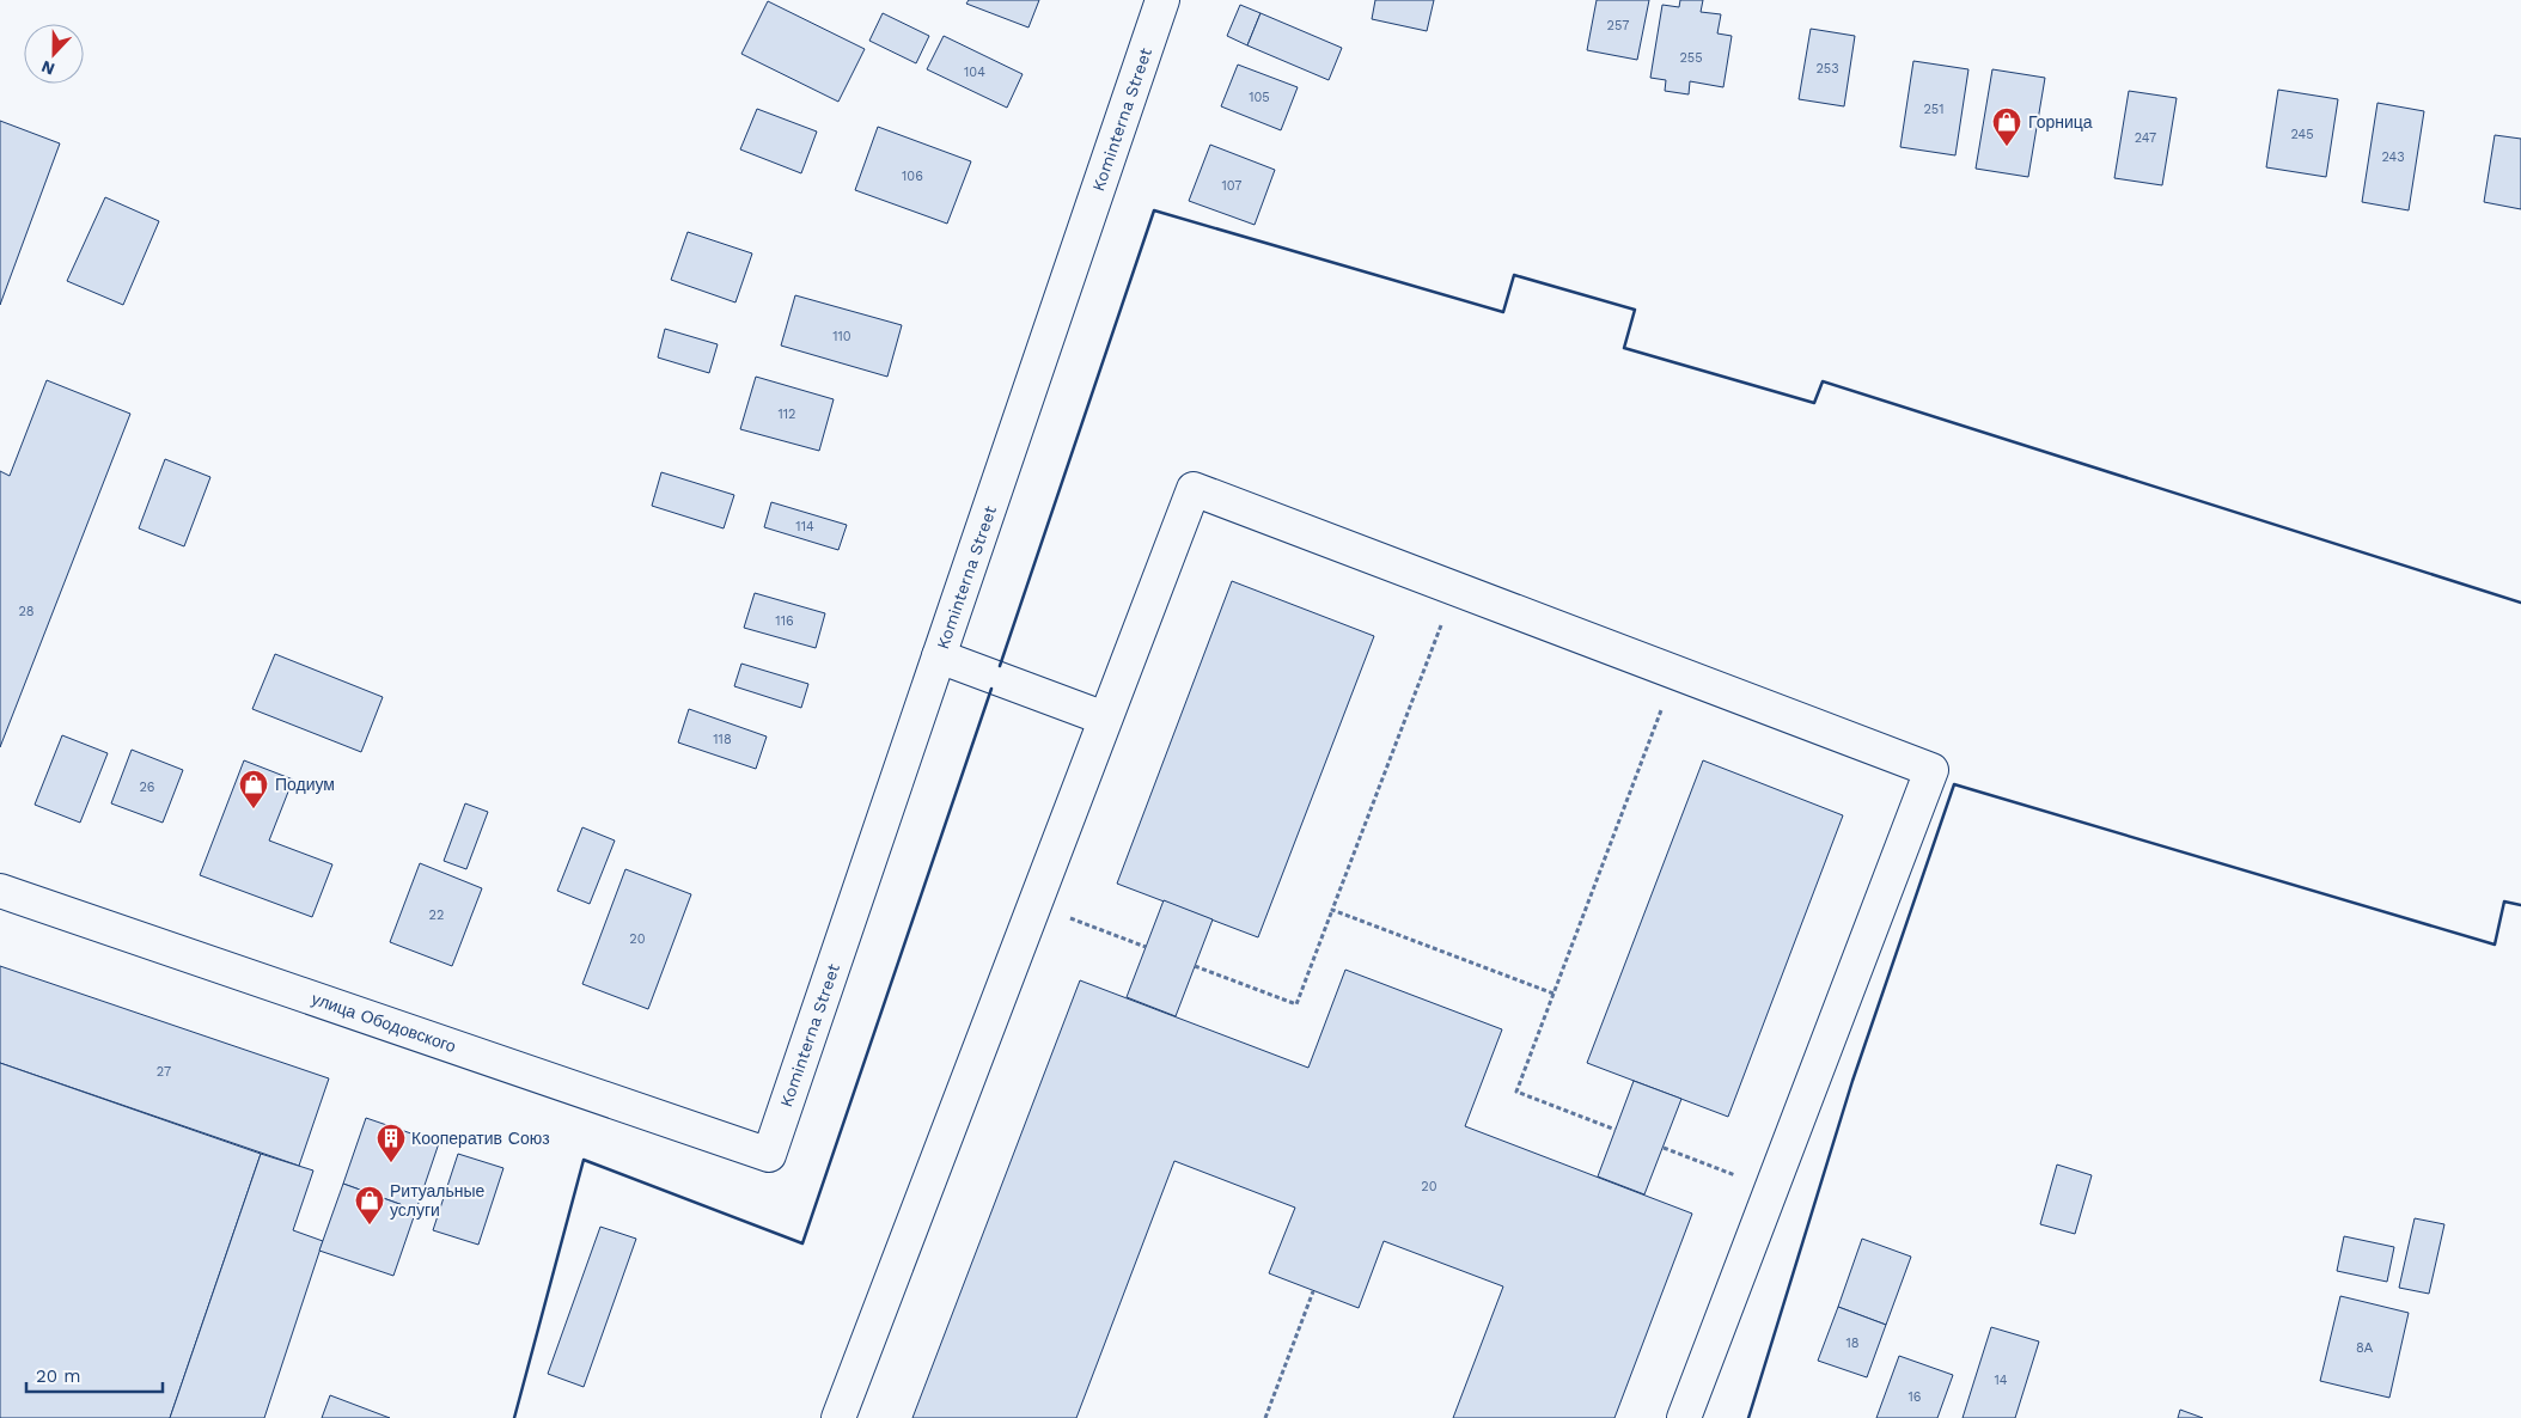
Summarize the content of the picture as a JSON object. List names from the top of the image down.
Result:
{
  "streets": {
    "street": ["Kominterna Street", "улица Ободовского"]
  },
  "crossings": [
    ["Kominterna Street", "улица Ободовского"]
  ],
  "places": {
    "shop": ["Горница", "Подиум", "Ритуальные услуги"],
    "building": ["Кооператив Союз"]
  },
  "house_numbers": [
    "257",
    "255",
    "253",
    "104",
    "105",
    "251",
    "245",
    "247",
    "243",
    "106",
    "107",
    "110",
    "112",
    "114",
    "28",
    "116",
    "118",
    "26",
    "22",
    "20",
    "27",
    "20",
    "18",
    "8А",
    "14",
    "16"
  ],
  "scale_bar": "20 m",
  "north": "bottom"
}
